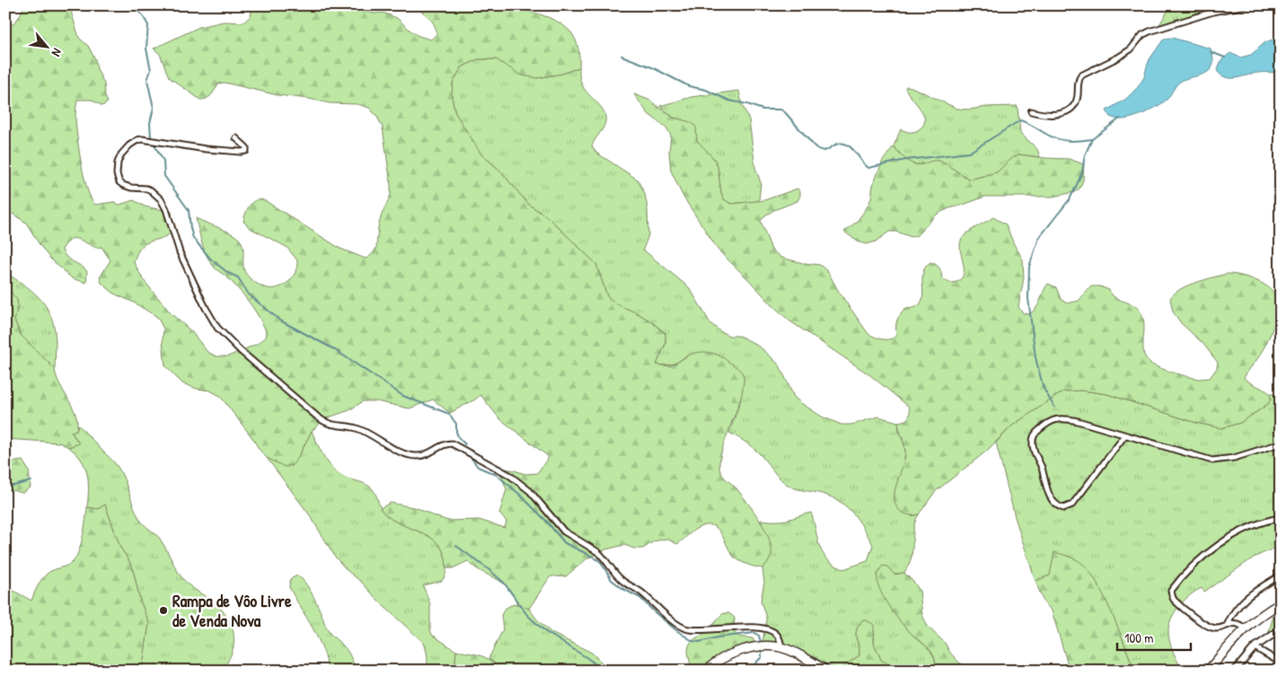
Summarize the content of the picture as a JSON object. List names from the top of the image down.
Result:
{
  "places": ["Rampa de Vôo Livre de Venda Nova"],
  "scale_bar": "100 m",
  "north": "bottom right"
}
